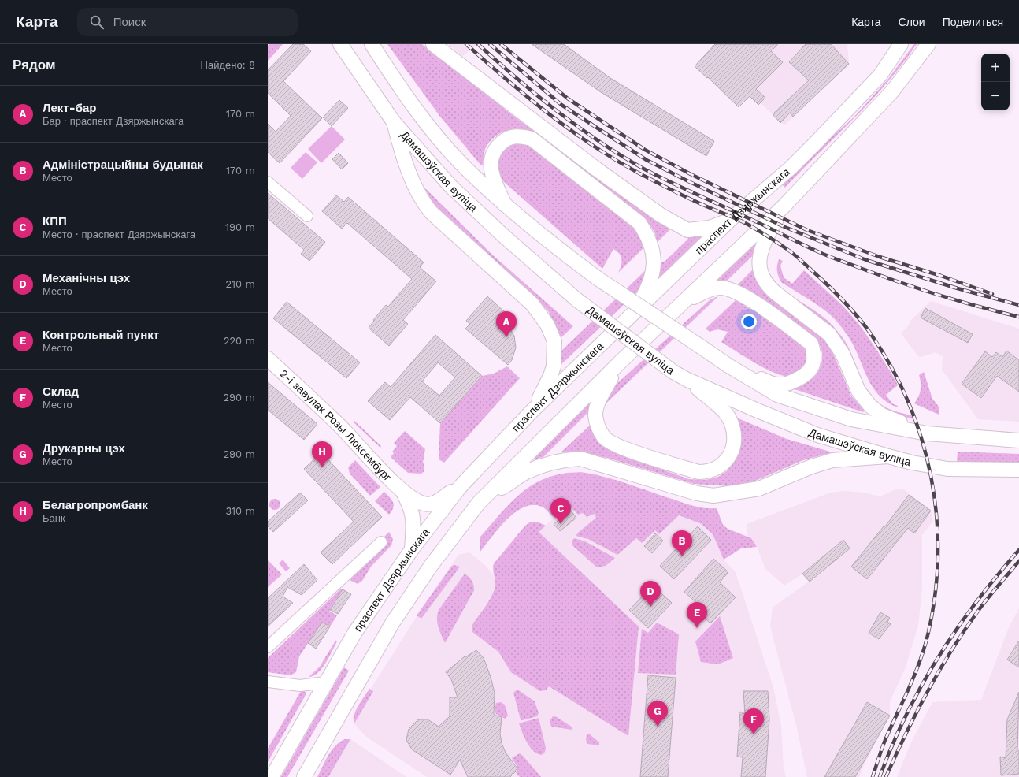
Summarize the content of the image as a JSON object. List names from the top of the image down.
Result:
{
  "streets": {
    "main road": ["Дамашэўская вуліца", "праспект Дзяржынскага", "2-і завулак Розы Люксембург"]
  },
  "crossings": [
    ["праспект Дзяржынскага", "2-і завулак Розы Люксембург"]
  ],
  "page": {
    "header": "Карта",
    "search": "Поиск",
    "nav": ["Карта", "Слои", "Поделиться"],
    "heading": ["Рядом", "Найдено: 8"],
    "map_buttons": ["+", "−"],
    "list": [
      {
        "mark": "A",
        "name": "Лект-бар",
        "note": "Бар · праспект Дзяржынскага",
        "value": "170 m"
      },
      {
        "mark": "B",
        "name": "Адміністрацыйны будынак",
        "note": "Место",
        "value": "170 m"
      },
      {
        "mark": "C",
        "name": "КПП",
        "note": "Место · праспект Дзяржынскага",
        "value": "190 m"
      },
      {
        "mark": "D",
        "name": "Механічны цэх",
        "note": "Место",
        "value": "210 m"
      },
      {
        "mark": "E",
        "name": "Контрольный пункт",
        "note": "Место",
        "value": "220 m"
      },
      {
        "mark": "F",
        "name": "Склад",
        "note": "Место",
        "value": "290 m"
      },
      {
        "mark": "G",
        "name": "Друкарны цэх",
        "note": "Место",
        "value": "290 m"
      },
      {
        "mark": "H",
        "name": "Белагропромбанк",
        "note": "Банк",
        "value": "310 m"
      }
    ],
    "pins": [
      "A",
      "H",
      "C",
      "B",
      "D",
      "E",
      "G",
      "F"
    ]
  }
}
